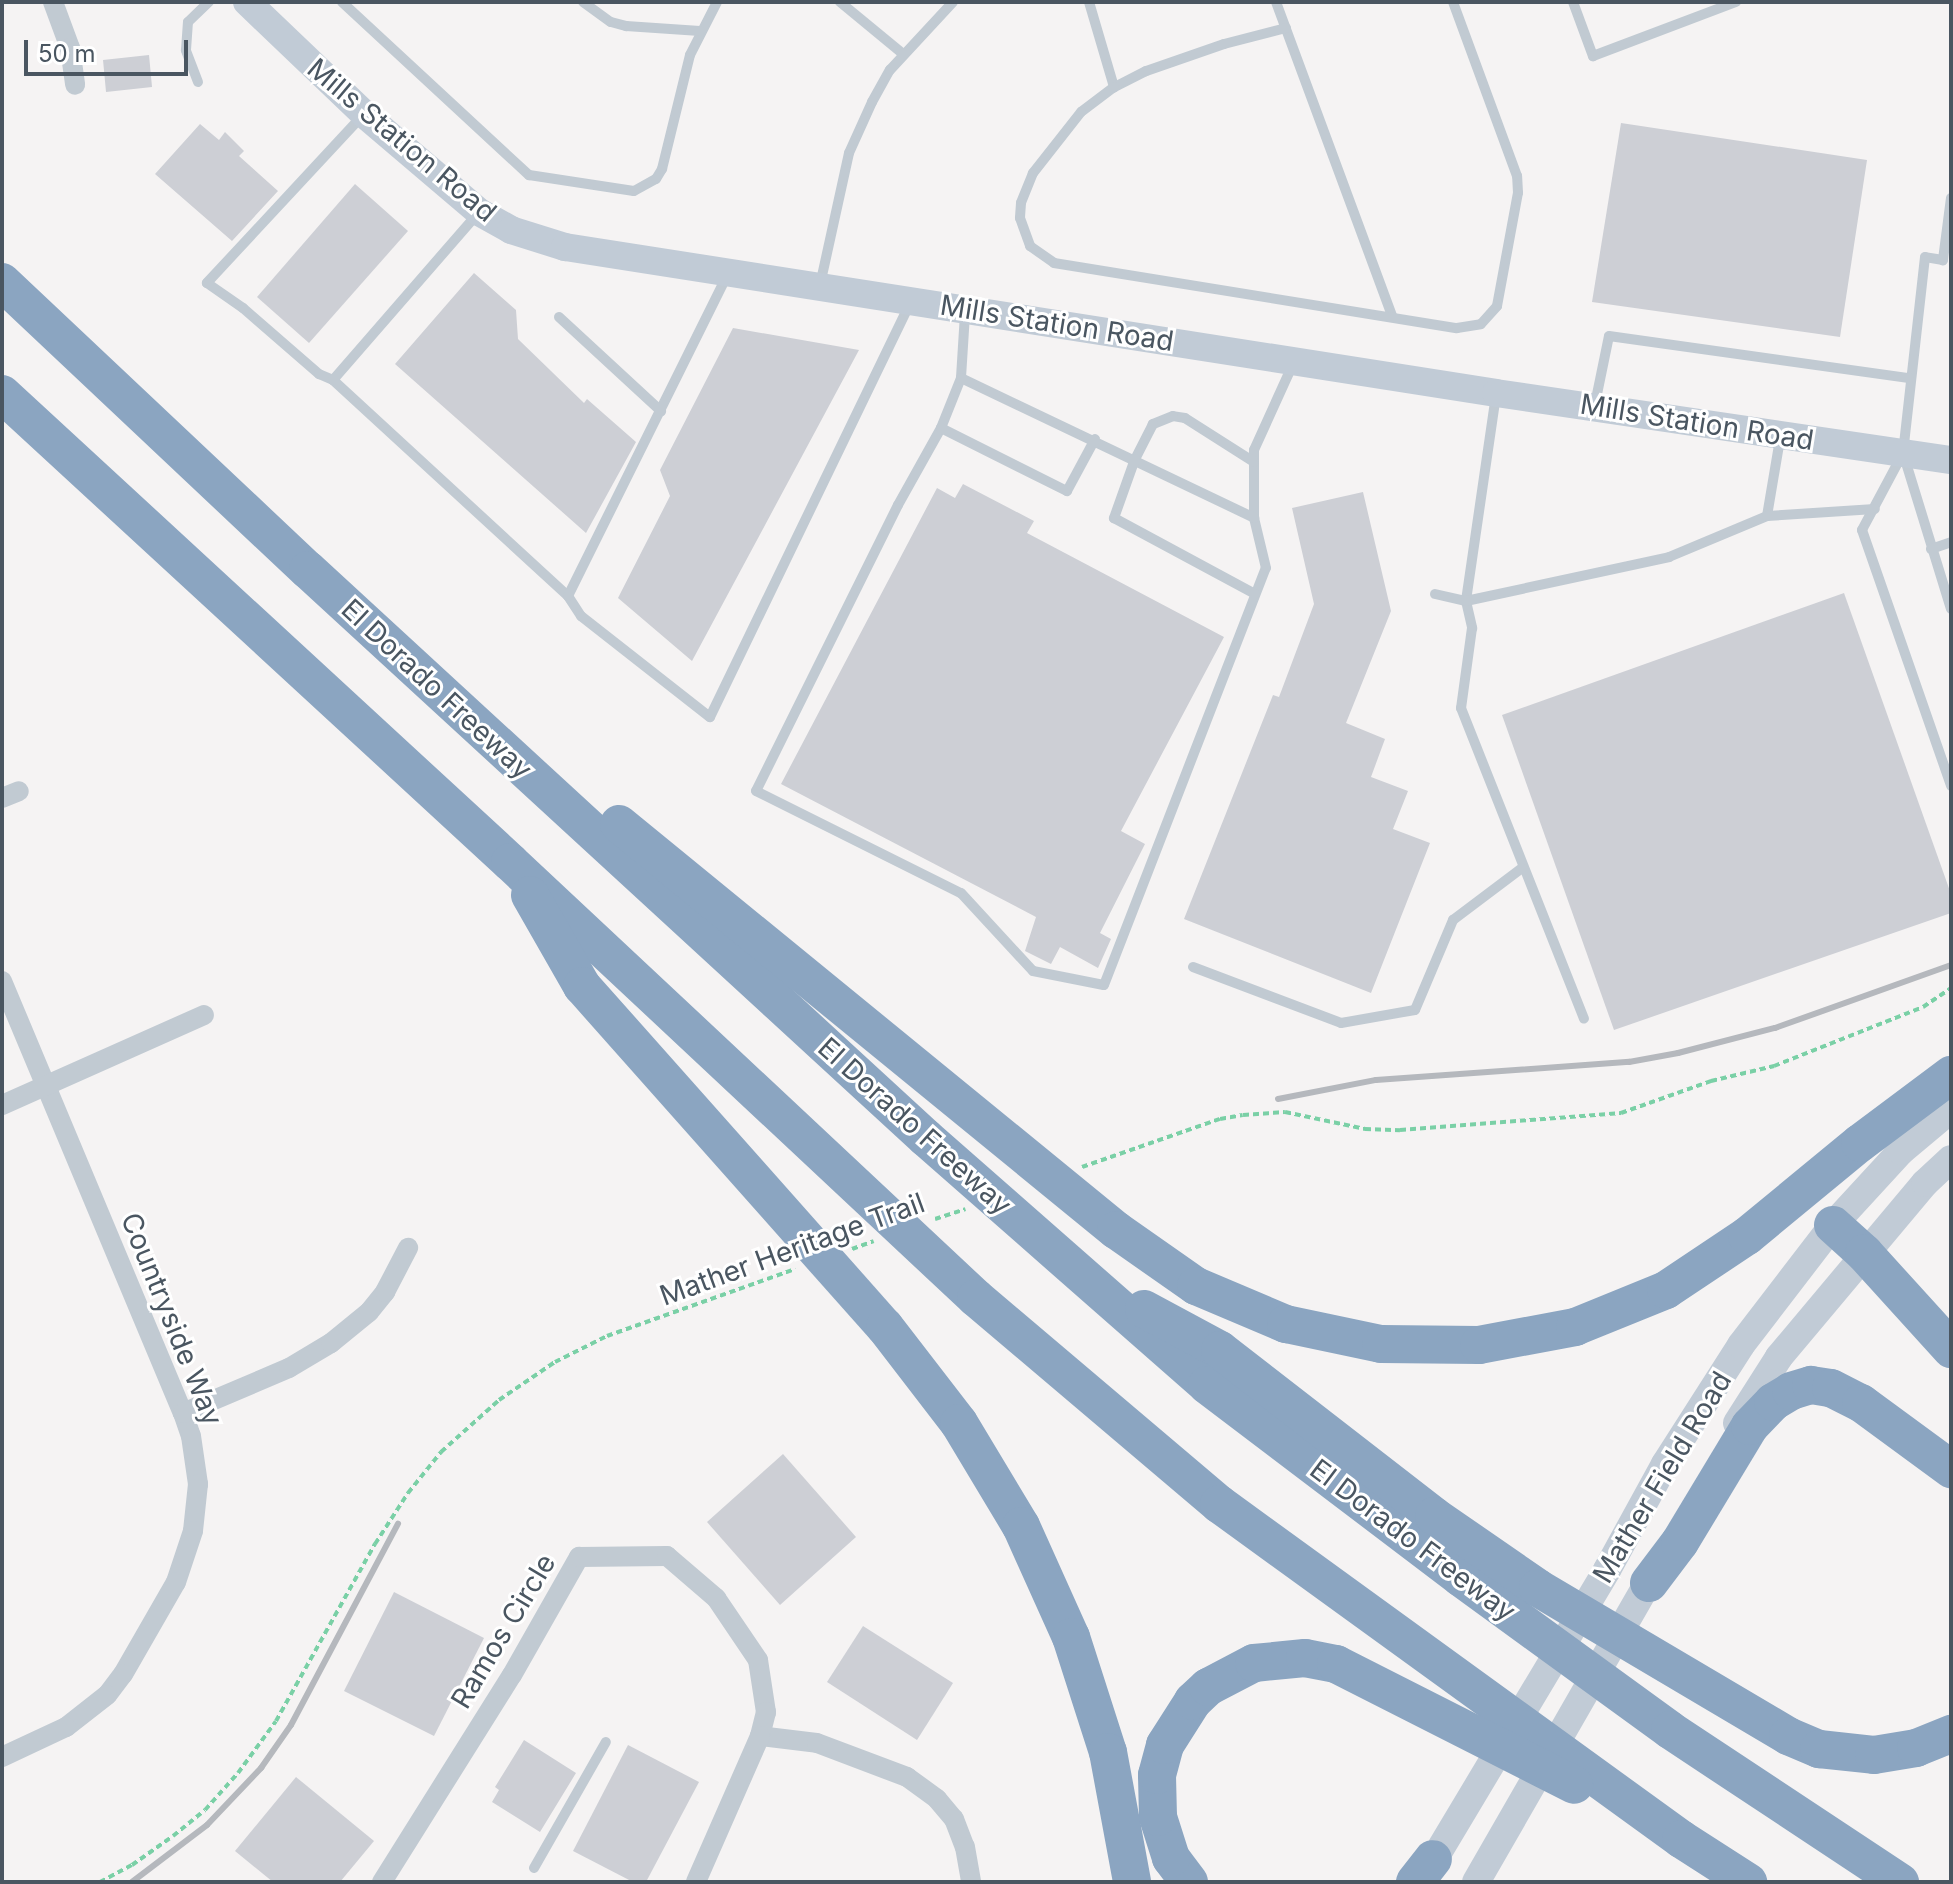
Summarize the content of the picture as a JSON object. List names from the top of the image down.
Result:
{
  "streets": {
    "highway": ["El Dorado Freeway"],
    "street": [
      "Mills Station Road",
      "Countryside Way",
      "Mather Field Road",
      "Ramos Circle"
    ],
    "path": ["Mather Heritage Trail"]
  },
  "scale_bar": "50 m"
}
